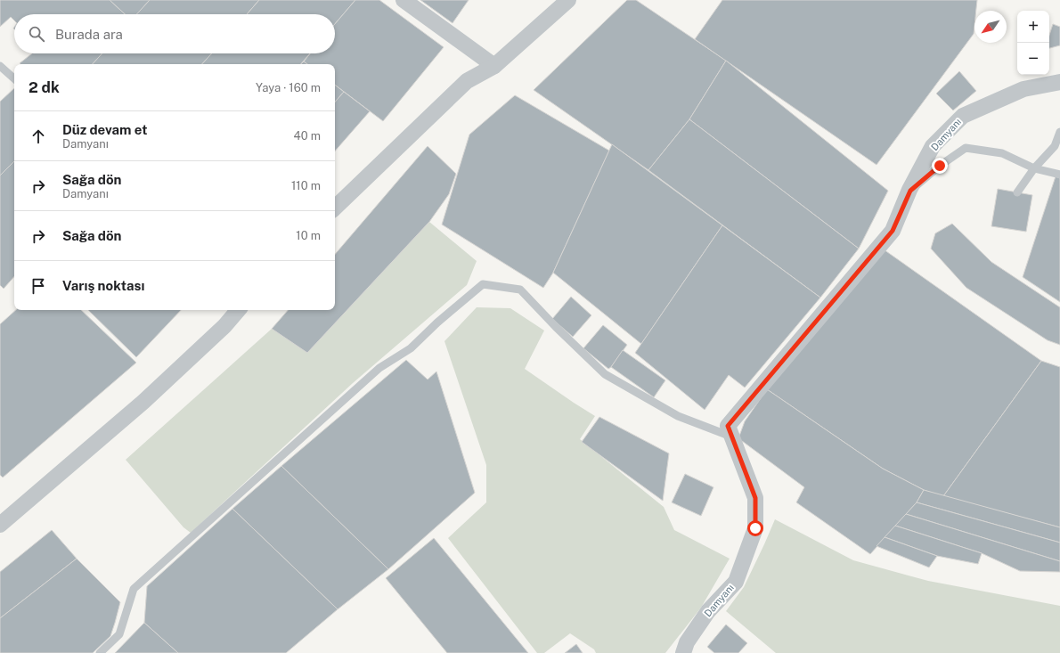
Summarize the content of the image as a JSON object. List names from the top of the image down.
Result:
{
  "streets": {
    "street": ["Damyanı"]
  },
  "north": "bottom left",
  "page": {
    "map_buttons": ["+", "−"],
    "search": "Burada ara",
    "heading": ["2 dk", "Yaya · 160 m"],
    "list": [
      ["Düz devam et", "Damyanı", "40 m"],
      ["Sağa dön", "Damyanı", "110 m"],
      ["Sağa dön", "10 m"],
      "Varış noktası"
    ]
  }
}
